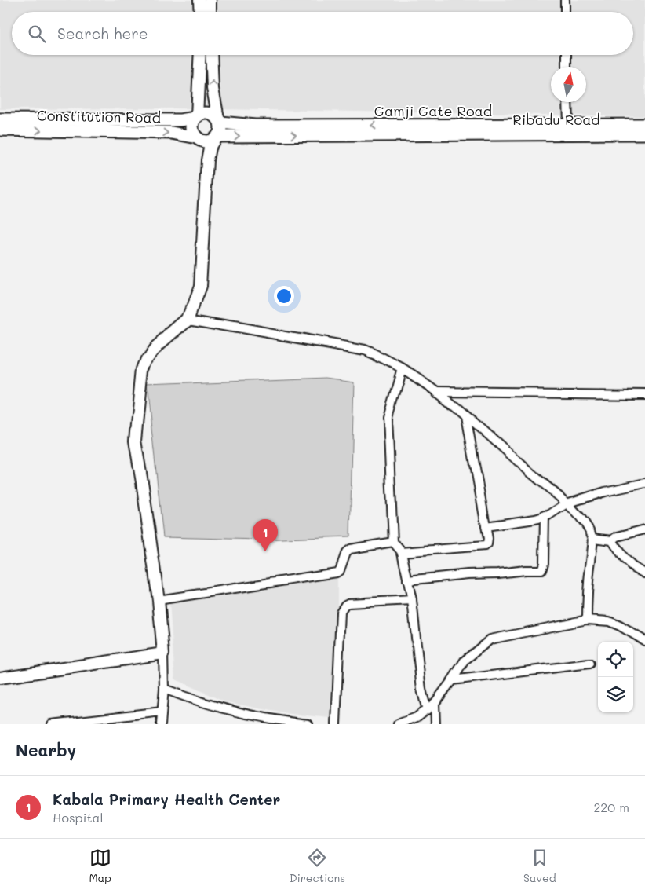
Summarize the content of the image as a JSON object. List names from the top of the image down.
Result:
{
  "streets": {
    "main road": ["Gamji Gate Road", "Constitution Road", "Ribadu Road"]
  },
  "crossings": [
    ["Gamji Gate Road", "Constitution Road"],
    ["Gamji Gate Road", "Ribadu Road"],
    ["Constitution Road", "Ribadu Road"]
  ],
  "one_way": ["Gamji Gate Road", "Ribadu Road"],
  "north": "top",
  "page": {
    "search": "Search here",
    "pins": "1",
    "heading": "Nearby",
    "list": [
      {
        "mark": "1",
        "name": "Kabala Primary Health Center",
        "note": "Hospital",
        "value": "220 m"
      }
    ],
    "nav": ["Map", "Directions", "Saved"]
  }
}
